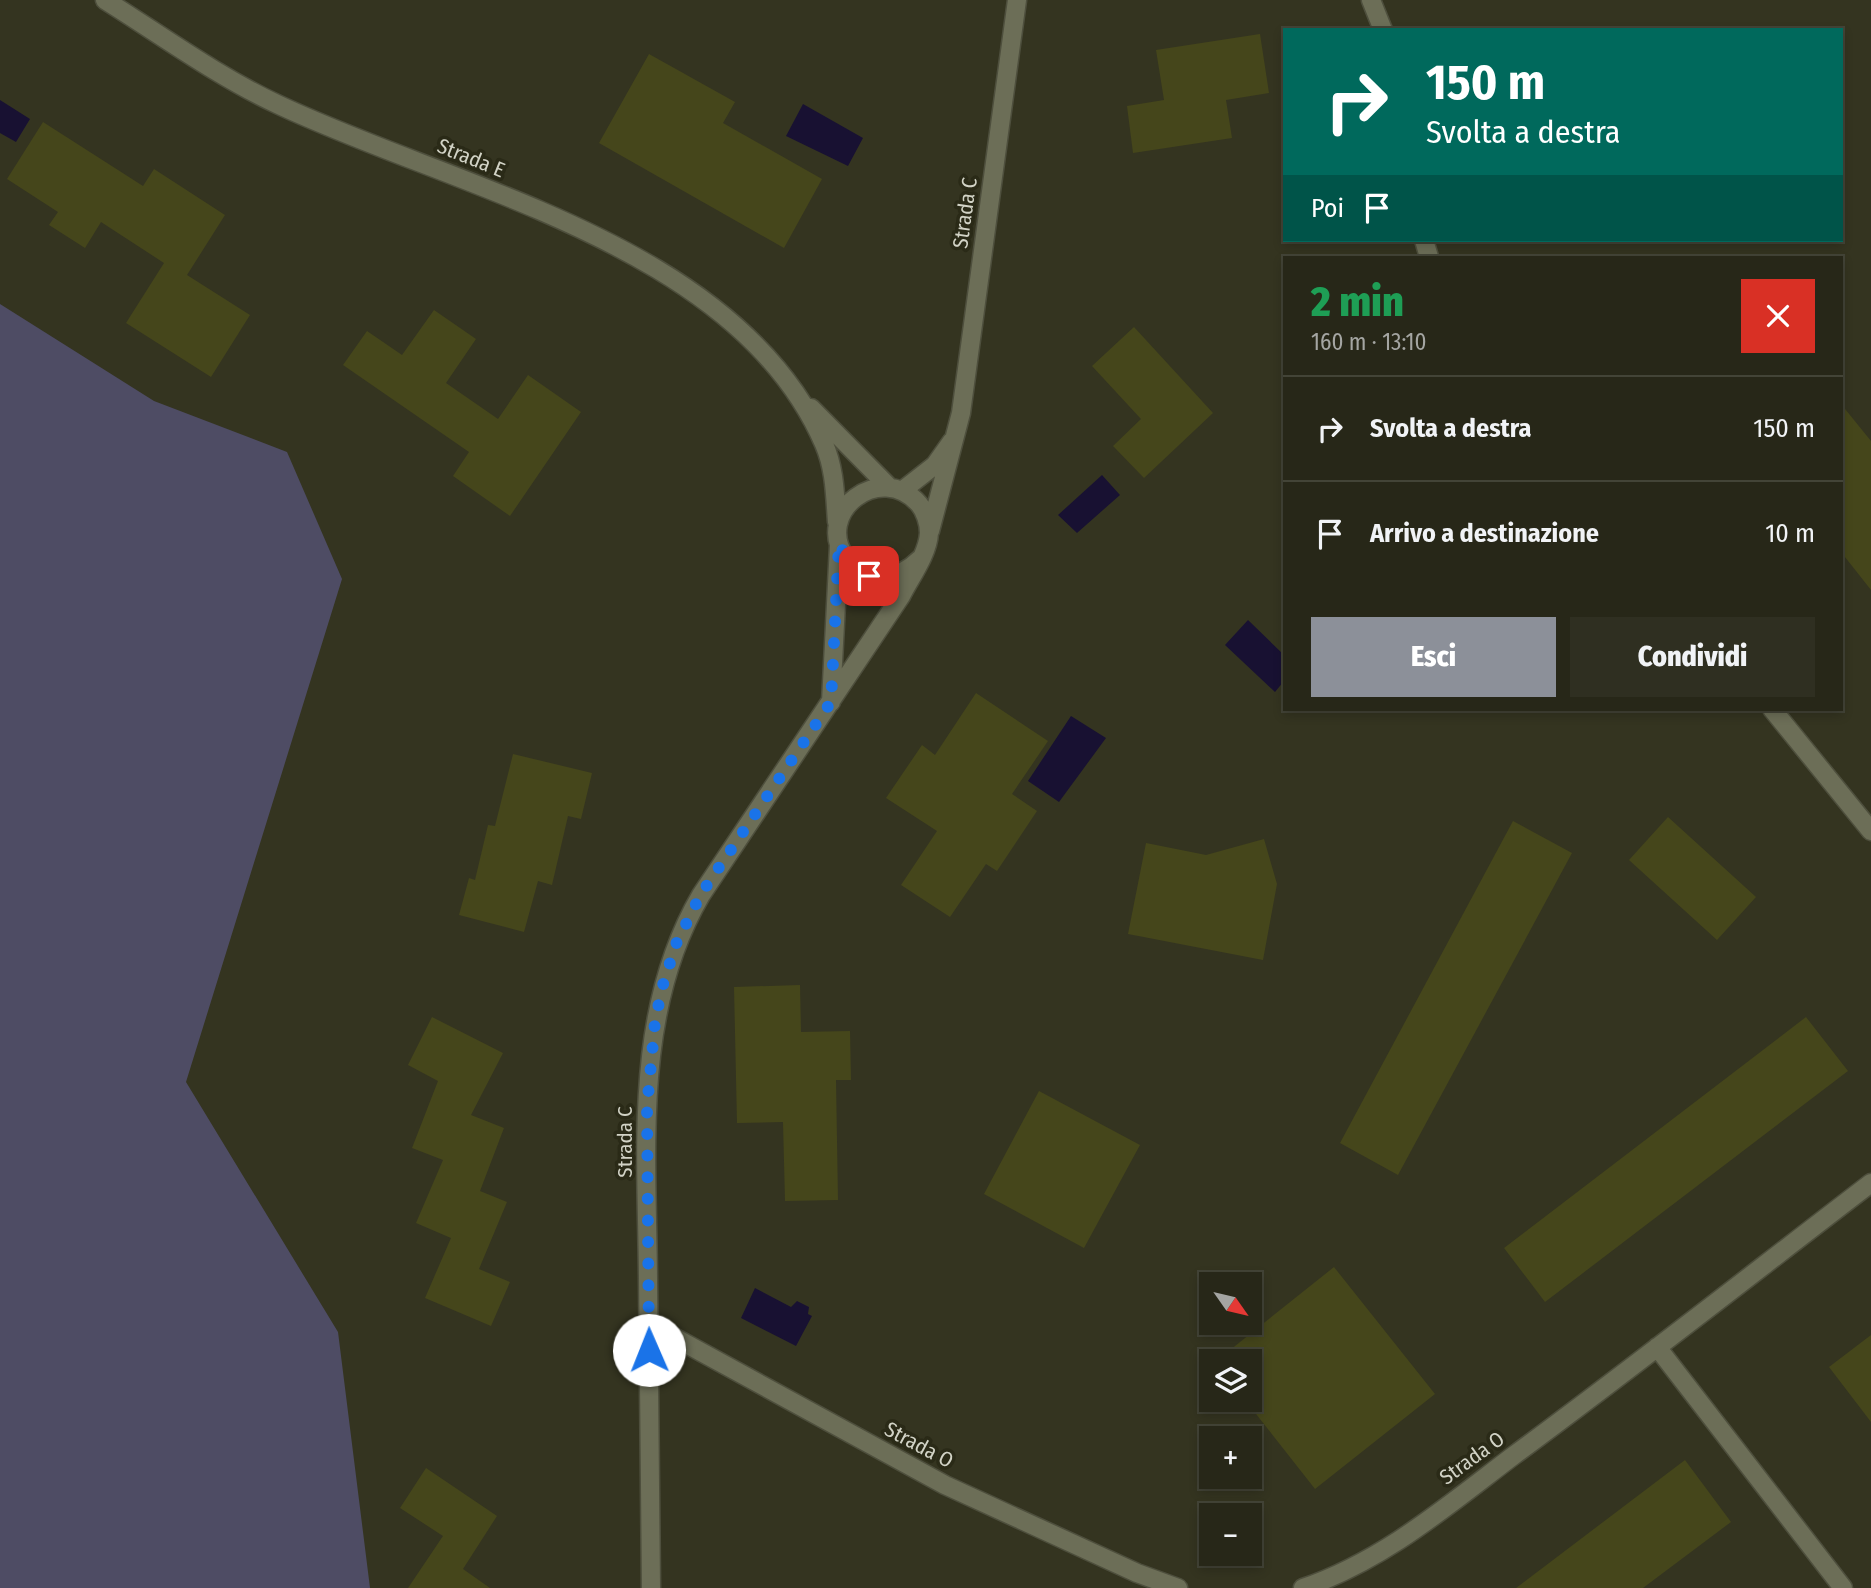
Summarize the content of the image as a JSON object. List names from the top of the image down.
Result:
{
  "streets": {
    "street": ["Strada E", "Strada C", "Strada O"]
  },
  "crossings": [
    ["Strada E", "Strada C"],
    ["Strada C", "Strada O"]
  ],
  "north": "bottom right",
  "page": {
    "turn": ["150 m", "Svolta a destra"],
    "then": "Poi",
    "heading": ["2 min", "160 m · 13:10"],
    "list": [
      {
        "name": "Svolta a destra",
        "value": "150 m"
      },
      {
        "name": "Arrivo a destinazione",
        "value": "10 m"
      }
    ],
    "buttons": ["Esci", "Condividi"],
    "map_buttons": ["+", "−"]
  }
}
